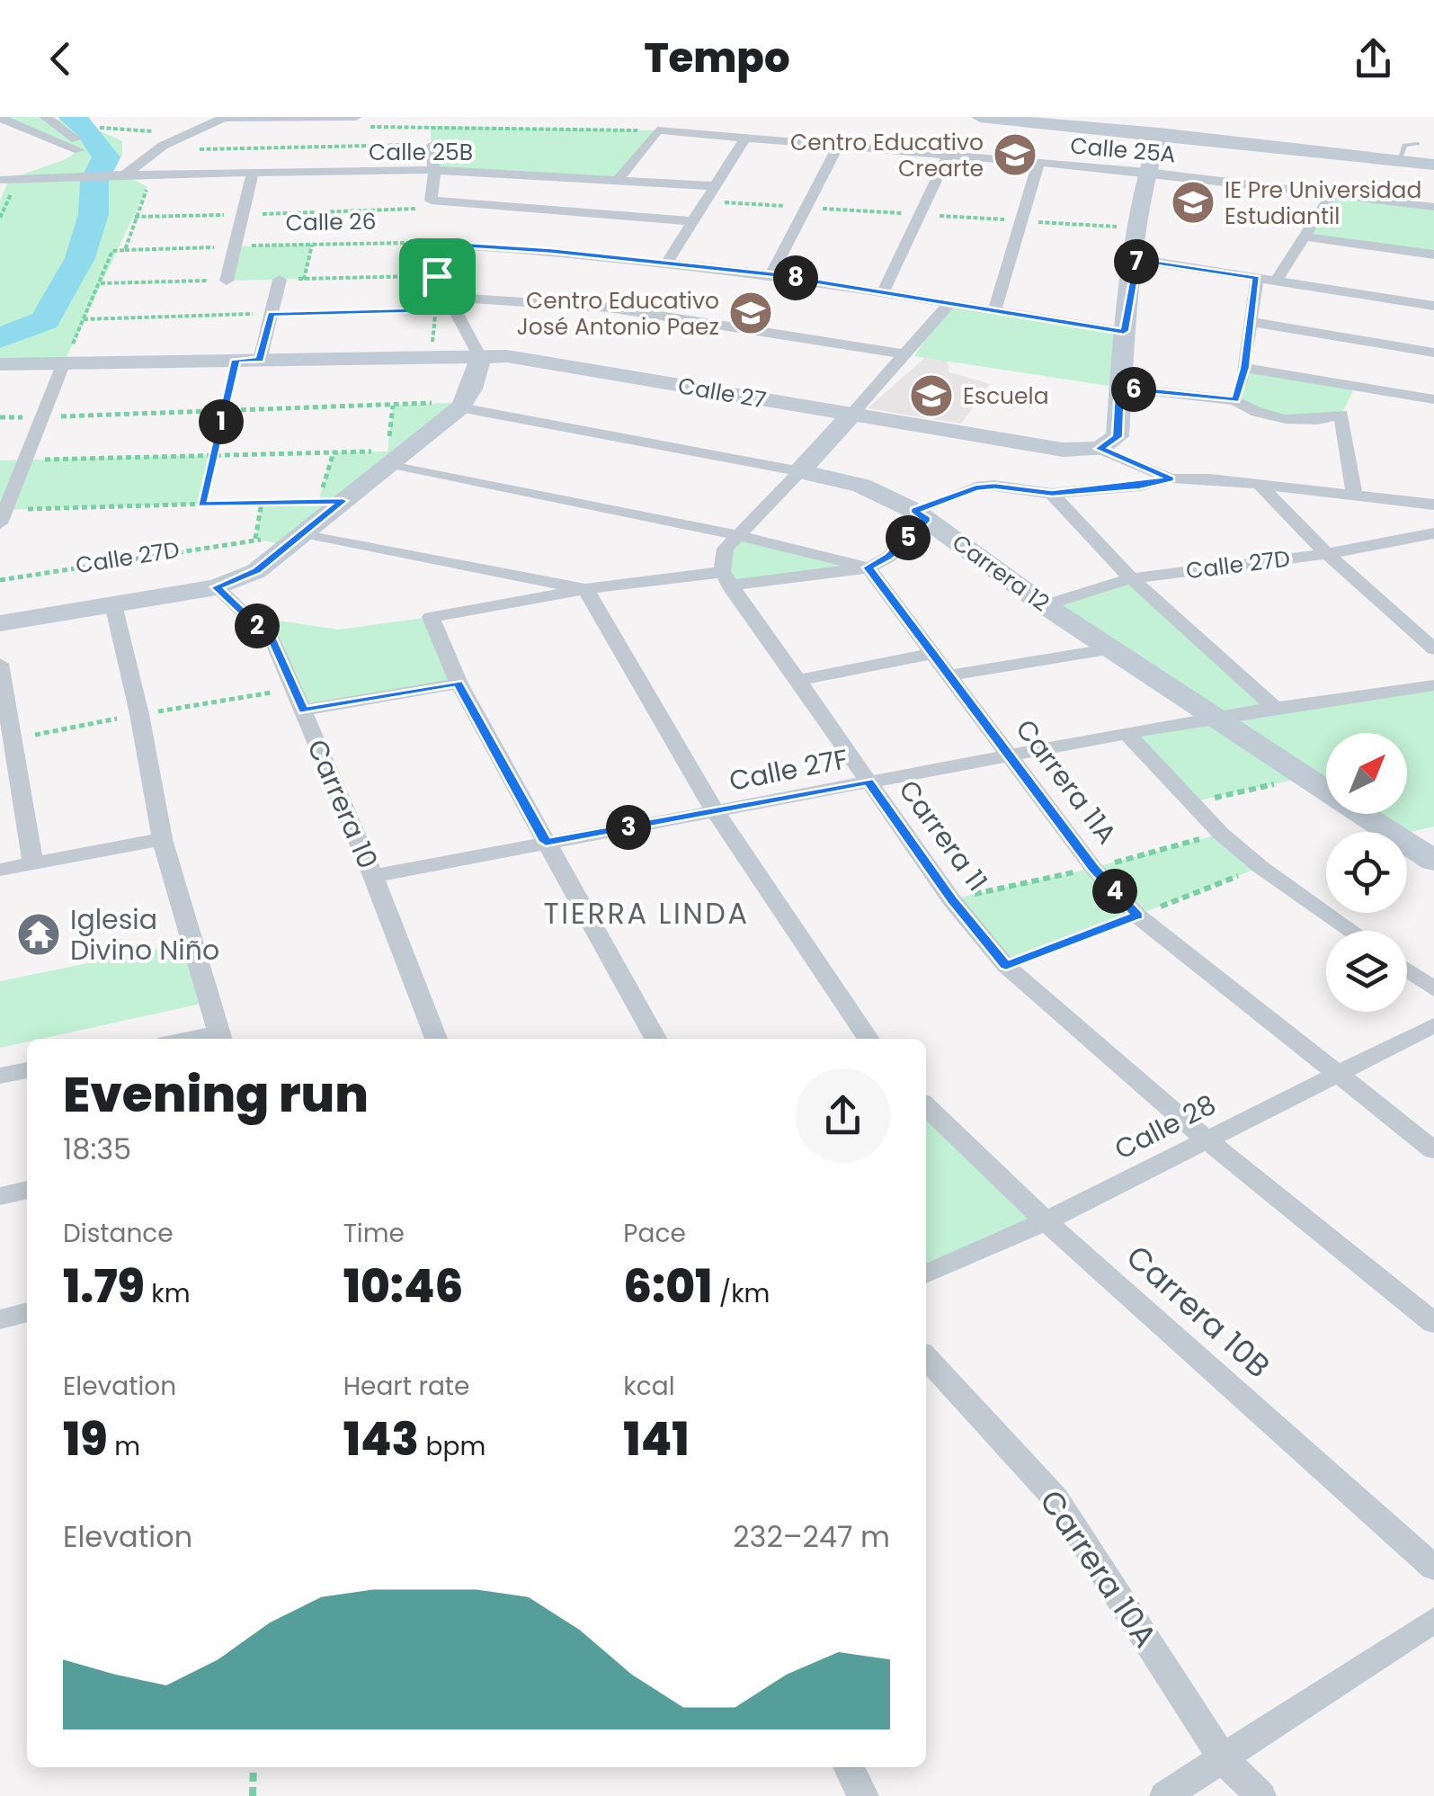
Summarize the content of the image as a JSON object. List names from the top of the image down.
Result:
{
  "streets": {
    "street": [
      "Calle 25A",
      "Calle 25B",
      "Calle 27",
      "Calle 27D",
      "Carrera 12",
      "Calle 27F",
      "Carrera 11A",
      "Carrera 10",
      "Carrera 11",
      "Calle 28",
      "Carrera 10B",
      "Carrera 10A"
    ],
    "path": ["Calle 26"]
  },
  "crossings": [
    ["Calle 27D", "Carrera 12"],
    ["Calle 27D", "Carrera 10"],
    ["Carrera 12", "Calle 27F"],
    ["Calle 27F", "Carrera 11A"],
    ["Calle 27F", "Carrera 10"],
    ["Calle 27F", "Carrera 11"],
    ["Carrera 11A", "Calle 28"],
    ["Carrera 11", "Calle 28"],
    ["Calle 28", "Carrera 10B"]
  ],
  "districts": ["TIERRA LINDA"],
  "places": {
    "school or university": [
      "Centro Educativo Crearte",
      "IE Pre Universidad Estudiantil",
      "Centro Educativo José Antonio Paez",
      "Escuela"
    ],
    "temple": ["Iglesia Divino Niño"]
  },
  "north": "top right",
  "page": {
    "header": "Tempo",
    "pins": [
      "7",
      "8",
      "6",
      "1",
      "5",
      "2",
      "3",
      "4"
    ],
    "heading": ["Evening run", "18:35"],
    "stats": [
      ["Distance", "1.79 km"],
      ["Time", "10:46"],
      ["Pace", "6:01 /km"],
      ["Elevation", "19 m"],
      ["Heart rate", "143 bpm"],
      ["kcal", "141"]
    ],
    "chart": ["Elevation", "232–247 m"]
  }
}
